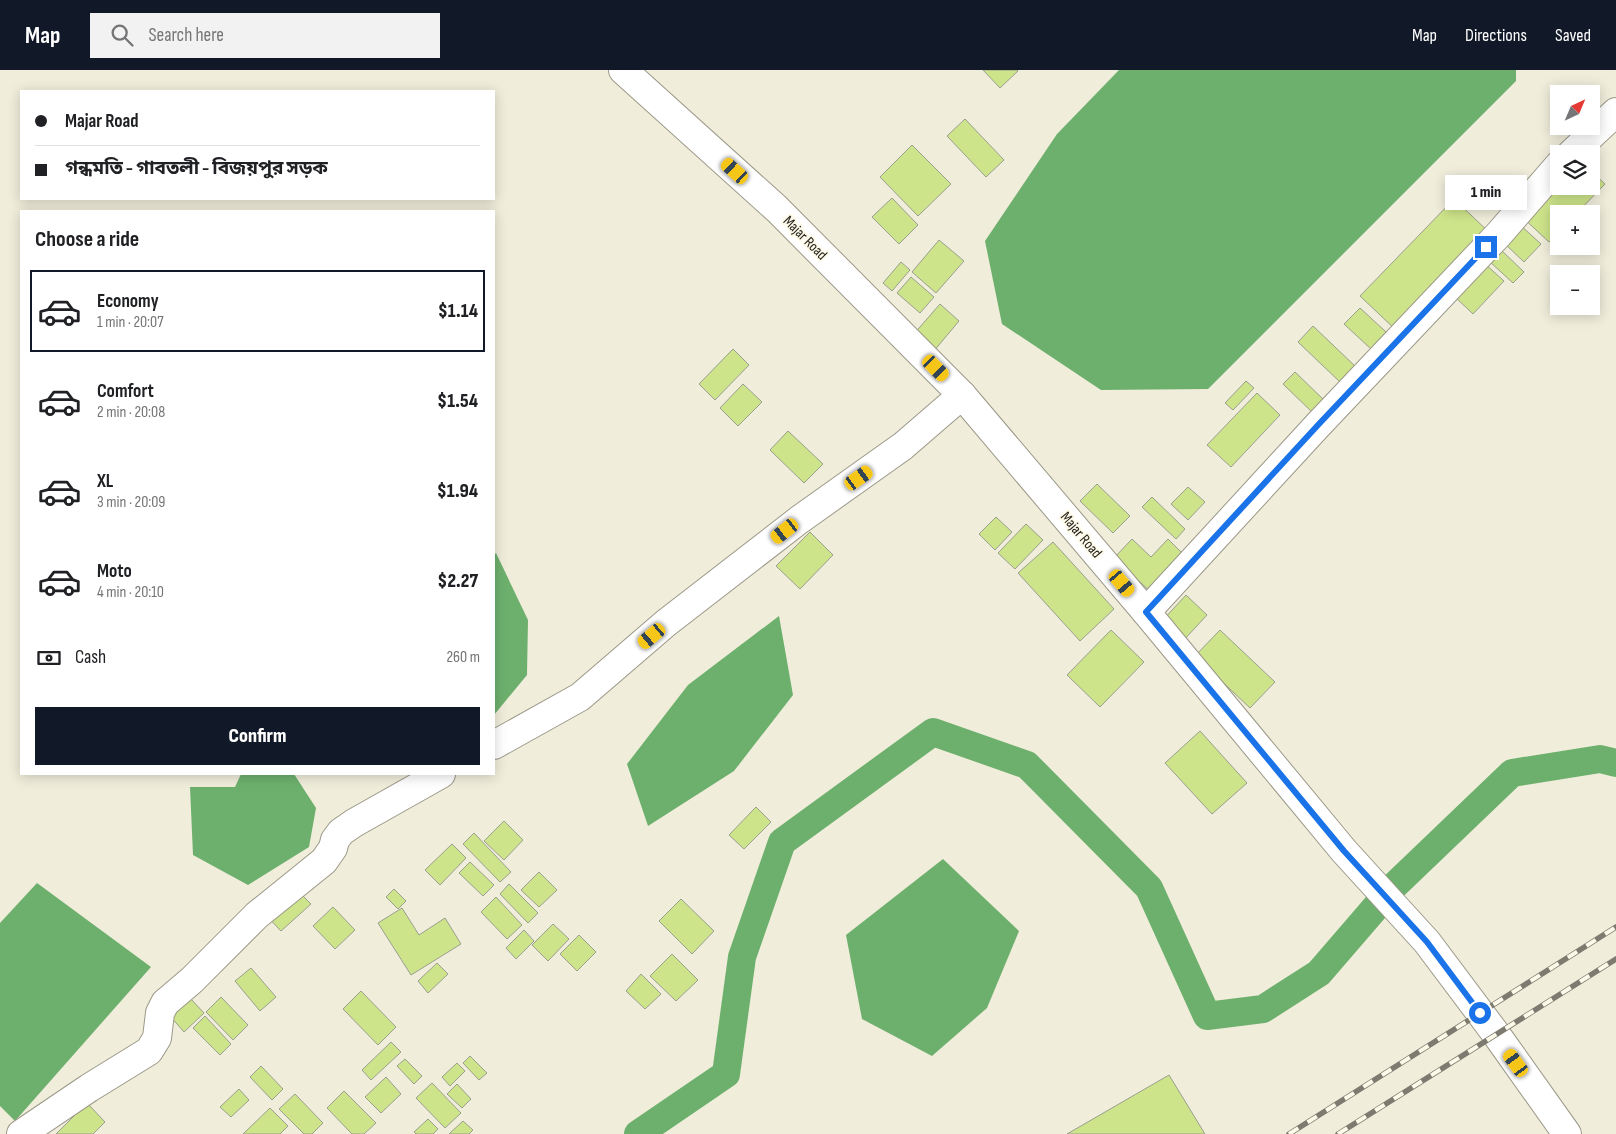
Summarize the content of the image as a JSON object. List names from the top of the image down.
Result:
{
  "streets": {
    "main road": ["Majar Road"]
  },
  "north": "top right",
  "page": {
    "header": "Map",
    "search": "Search here",
    "nav": ["Map", "Directions", "Saved"],
    "map_buttons": ["+", "−"],
    "banner": ["Majar Road", "গন্ধমতি - গাবতলী - বিজয়পুর সড়ক"],
    "bubble": "1 min",
    "heading": "Choose a ride",
    "list": [
      {
        "name": "Economy",
        "note": "1 min · 20:07",
        "value": "$1.14"
      },
      {
        "name": "Comfort",
        "note": "2 min · 20:08",
        "value": "$1.54"
      },
      {
        "name": "XL",
        "note": "3 min · 20:09",
        "value": "$1.94"
      },
      {
        "name": "Moto",
        "note": "4 min · 20:10",
        "value": "$2.27"
      }
    ],
    "pay": ["Cash", "260 m"],
    "buttons": "Confirm"
  }
}
